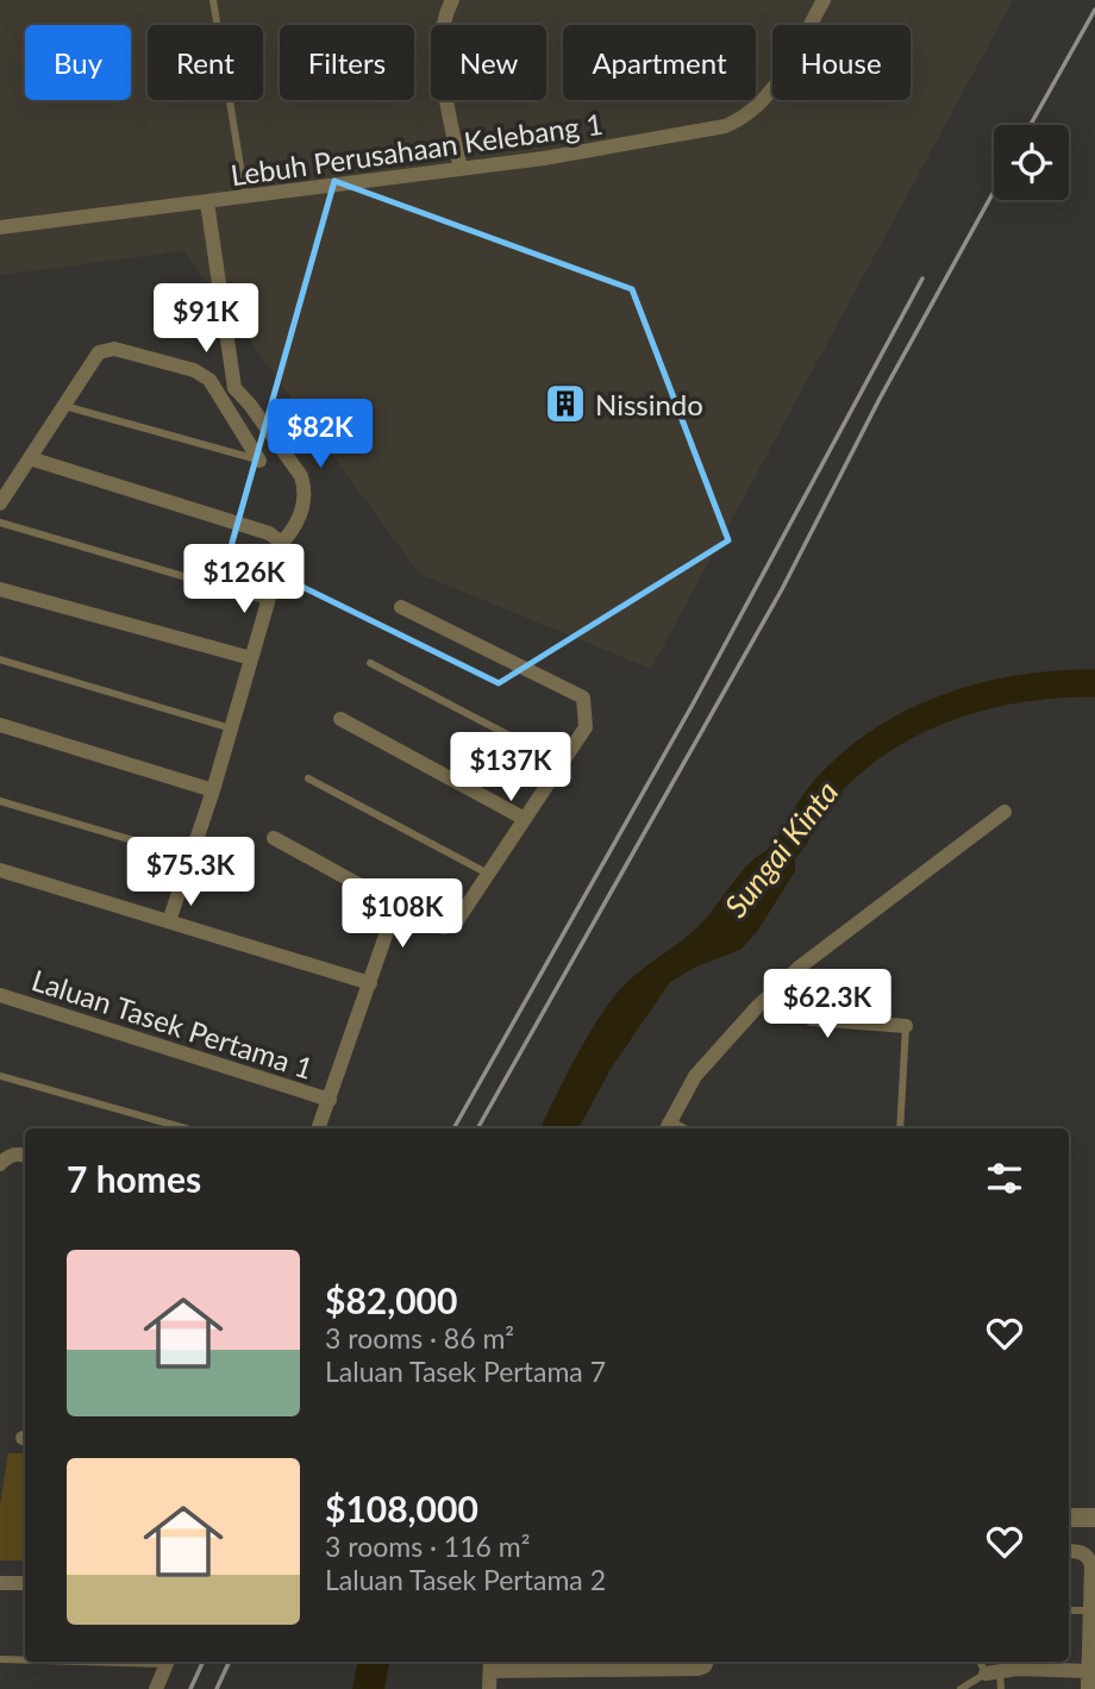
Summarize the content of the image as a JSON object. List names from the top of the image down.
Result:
{
  "streets": {
    "street": ["Lebuh Perusahaan Kelebang 1", "Laluan Tasek Pertama 1"]
  },
  "water": ["Sungai Kinta"],
  "places": {
    "building": ["Nissindo"]
  },
  "page": {
    "chip": [
      "Buy",
      "Rent",
      "Filters",
      "New",
      "Apartment",
      "House"
    ],
    "price": [
      "$91K",
      "$82K",
      "$126K",
      "$137K",
      "$75.3K",
      "$108K",
      "$62.3K"
    ],
    "heading": "7 homes",
    "list": [
      {
        "name": "$82,000",
        "note": "3 rooms · 86 m² · Laluan Tasek Pertama 7"
      },
      {
        "name": "$108,000",
        "note": "3 rooms · 116 m² · Laluan Tasek Pertama 2"
      }
    ]
  }
}
